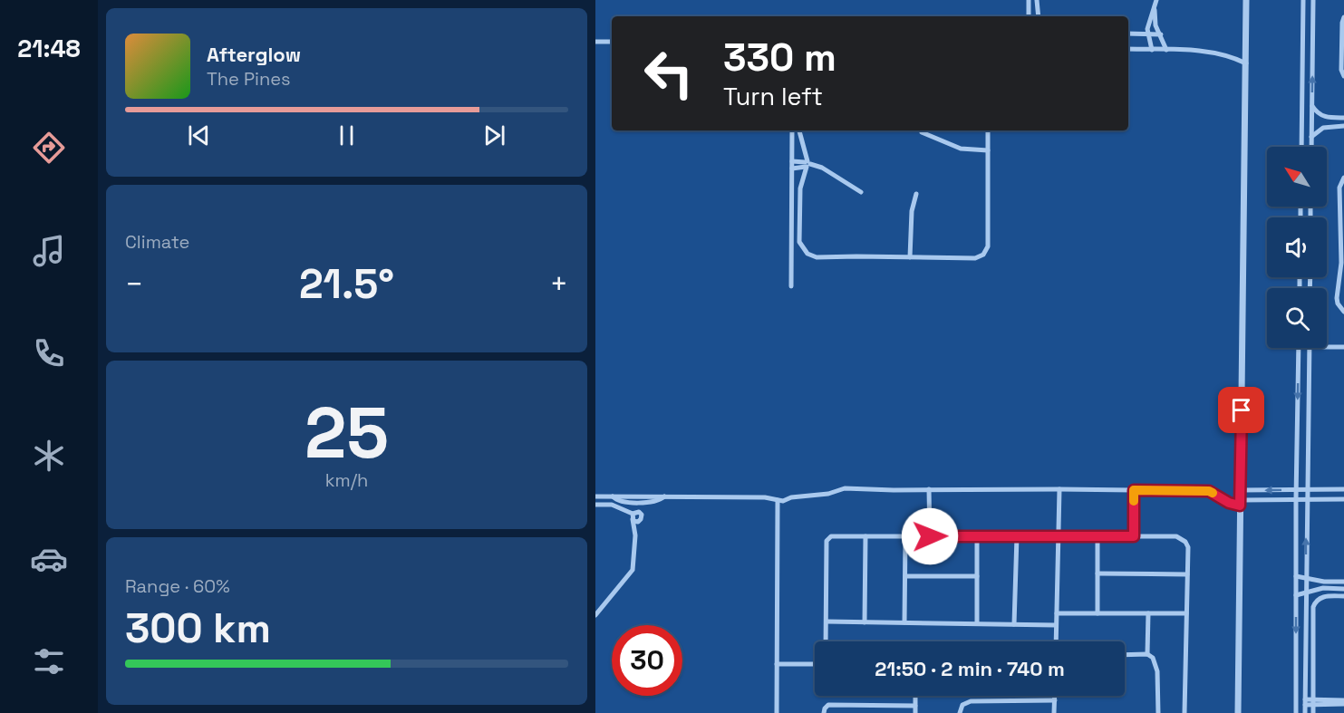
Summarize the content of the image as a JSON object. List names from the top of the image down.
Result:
{
  "north": "top left",
  "page": {
    "tabs": "21:48",
    "turn": ["330 m", "Turn left"],
    "song": ["Afterglow", "The Pines"],
    "tile": [
      "Climate",
      ["25", "km/h"],
      ["Range · 60%", "300 km"]
    ],
    "heat": ["−", "21.5°", "+"],
    "limit": "30",
    "trip": "21:50 · 2 min · 740 m"
  }
}
